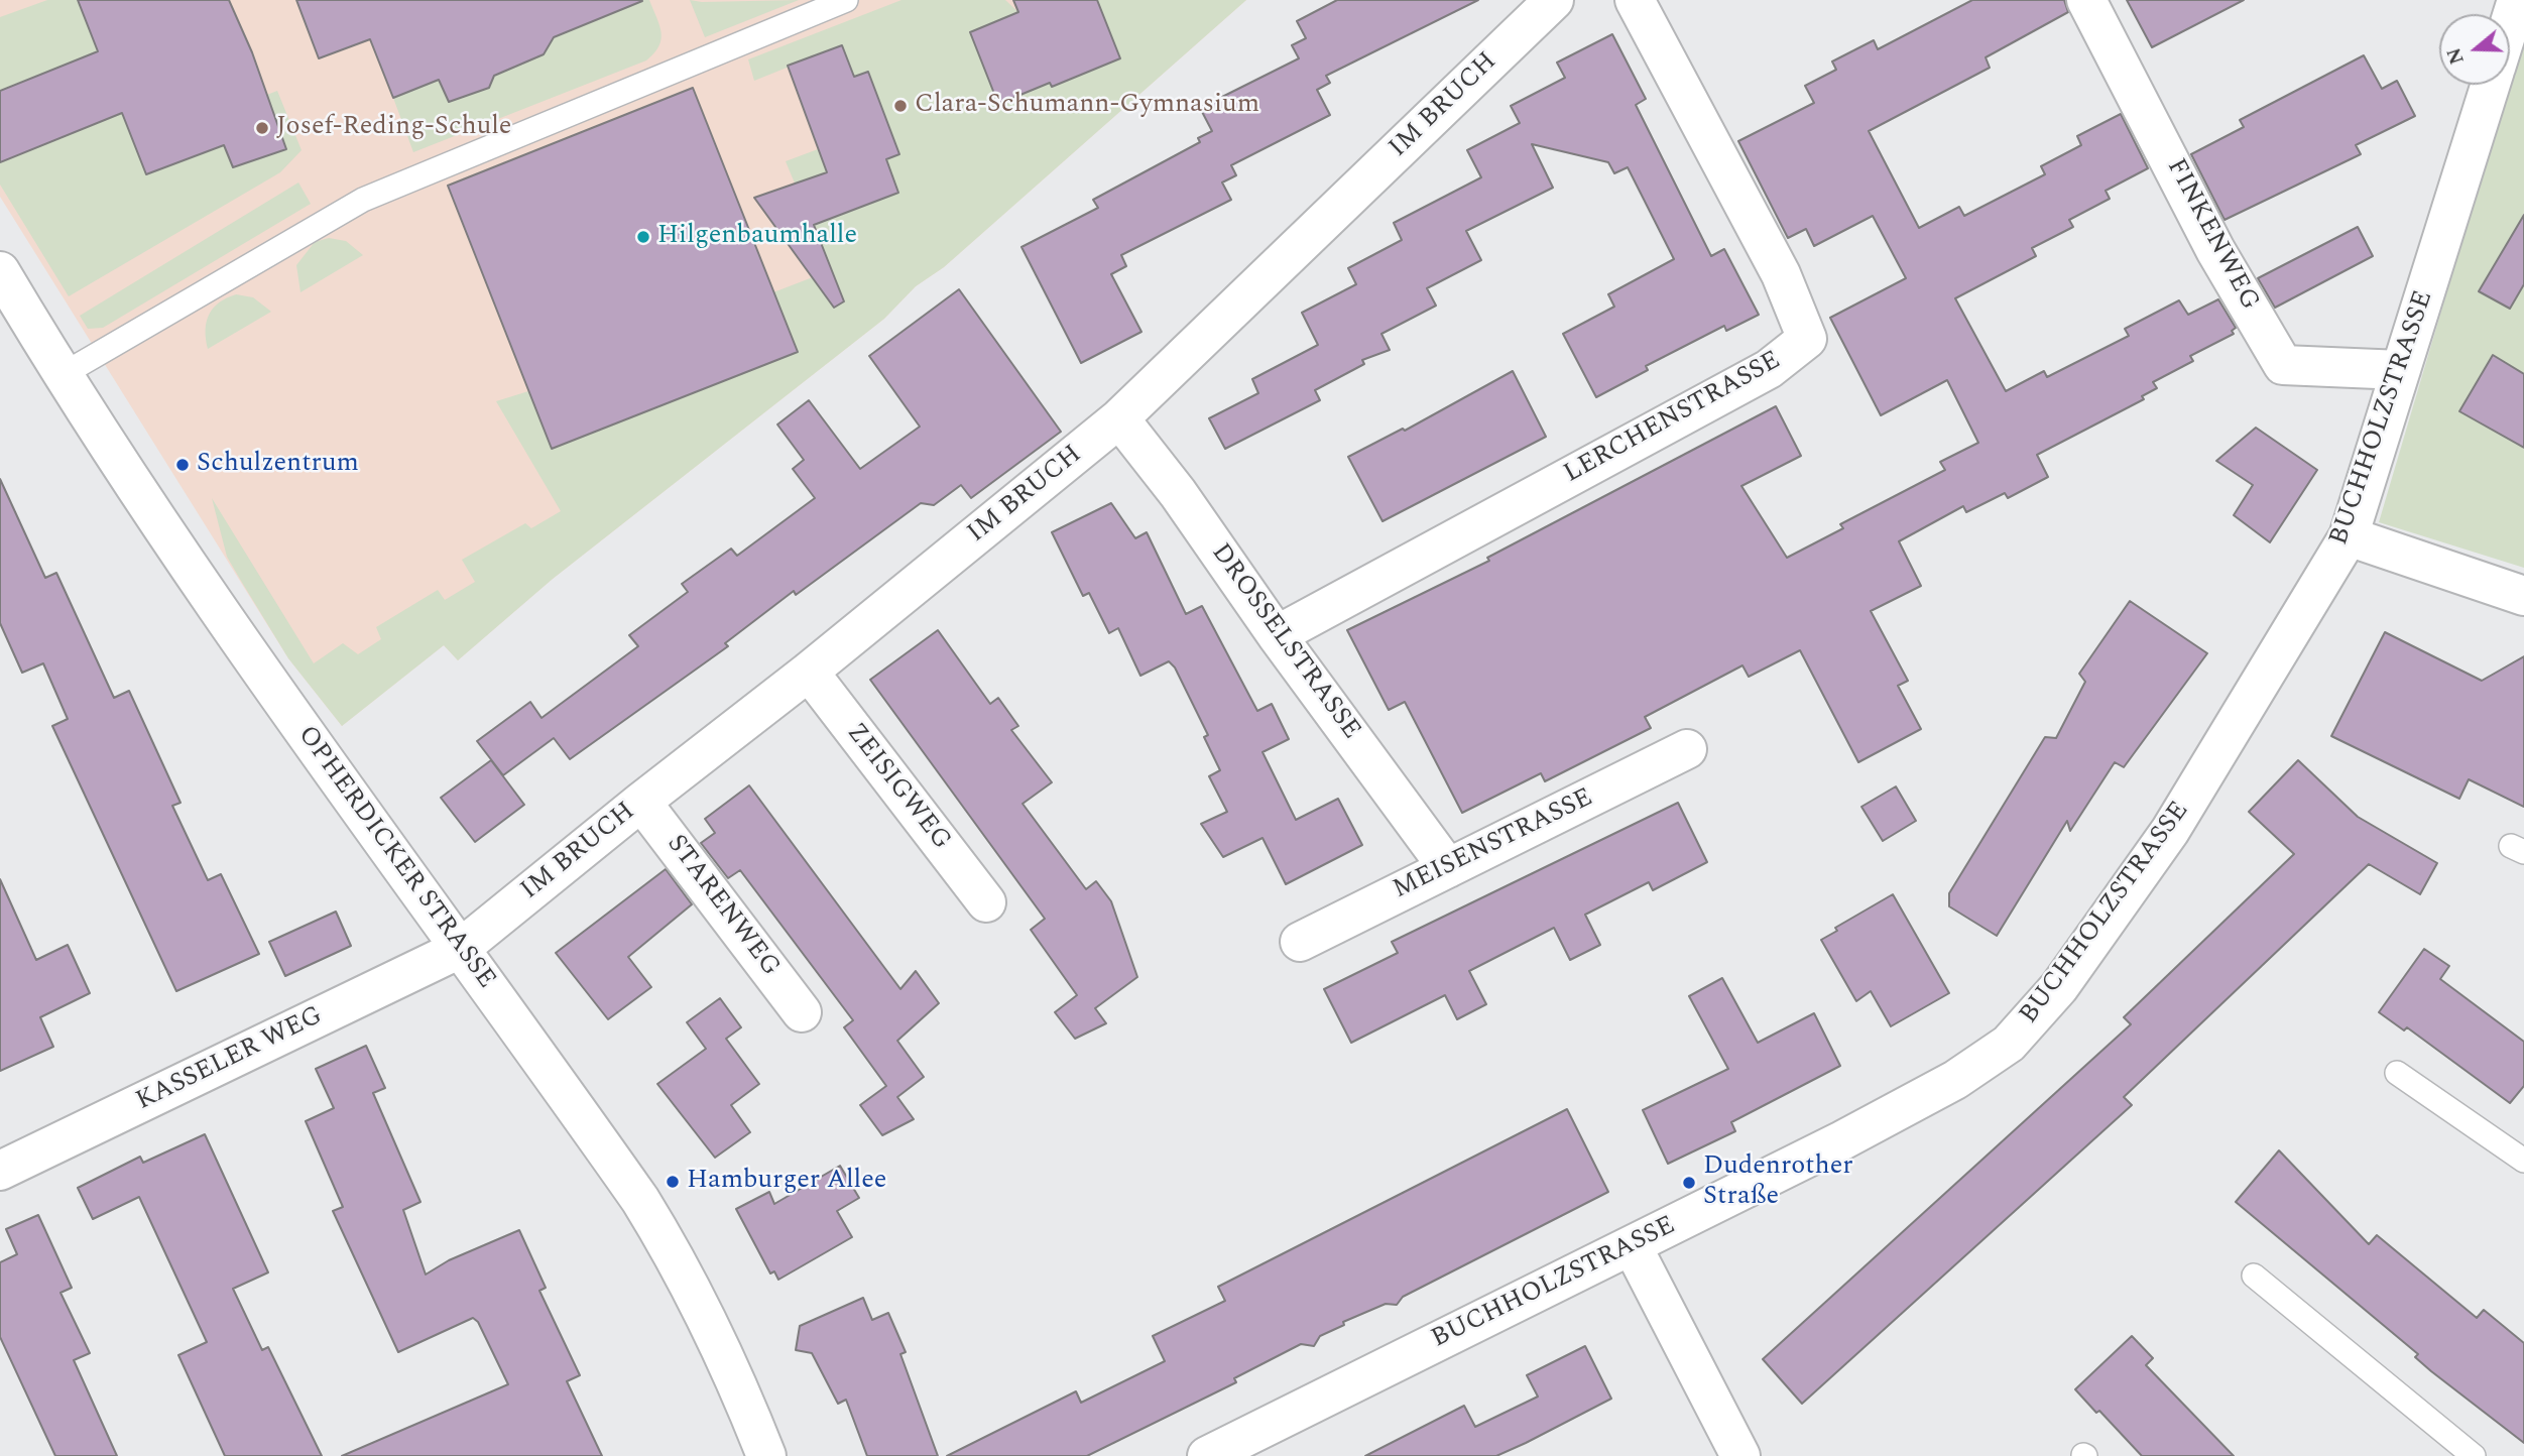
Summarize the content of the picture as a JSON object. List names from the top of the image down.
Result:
{
  "streets": {
    "street": [
      "IM BRUCH",
      "FINKENWEG",
      "LERCHENSTRASSE",
      "BUCHHOLZSTRASSE",
      "DROSSELSTRASSE",
      "ZEISIGWEG",
      "MEISENSTRASSE",
      "OPHERDICKER STRASSE",
      "STARENWEG",
      "KASSELER WEG"
    ]
  },
  "crossings": [
    ["IM BRUCH", "DROSSELSTRASSE"],
    ["IM BRUCH", "ZEISIGWEG"],
    ["IM BRUCH", "OPHERDICKER STRASSE"],
    ["IM BRUCH", "STARENWEG"],
    ["IM BRUCH", "KASSELER WEG"],
    ["FINKENWEG", "BUCHHOLZSTRASSE"],
    ["LERCHENSTRASSE", "DROSSELSTRASSE"],
    ["DROSSELSTRASSE", "MEISENSTRASSE"],
    ["OPHERDICKER STRASSE", "KASSELER WEG"]
  ],
  "places": [
    "Clara-Schumann-Gymnasium",
    "Josef-Reding-Schule",
    "Hilgenbaumhalle",
    "Schulzentrum",
    "Hamburger Allee",
    "Dudenrother Straße"
  ],
  "north": "left"
}
